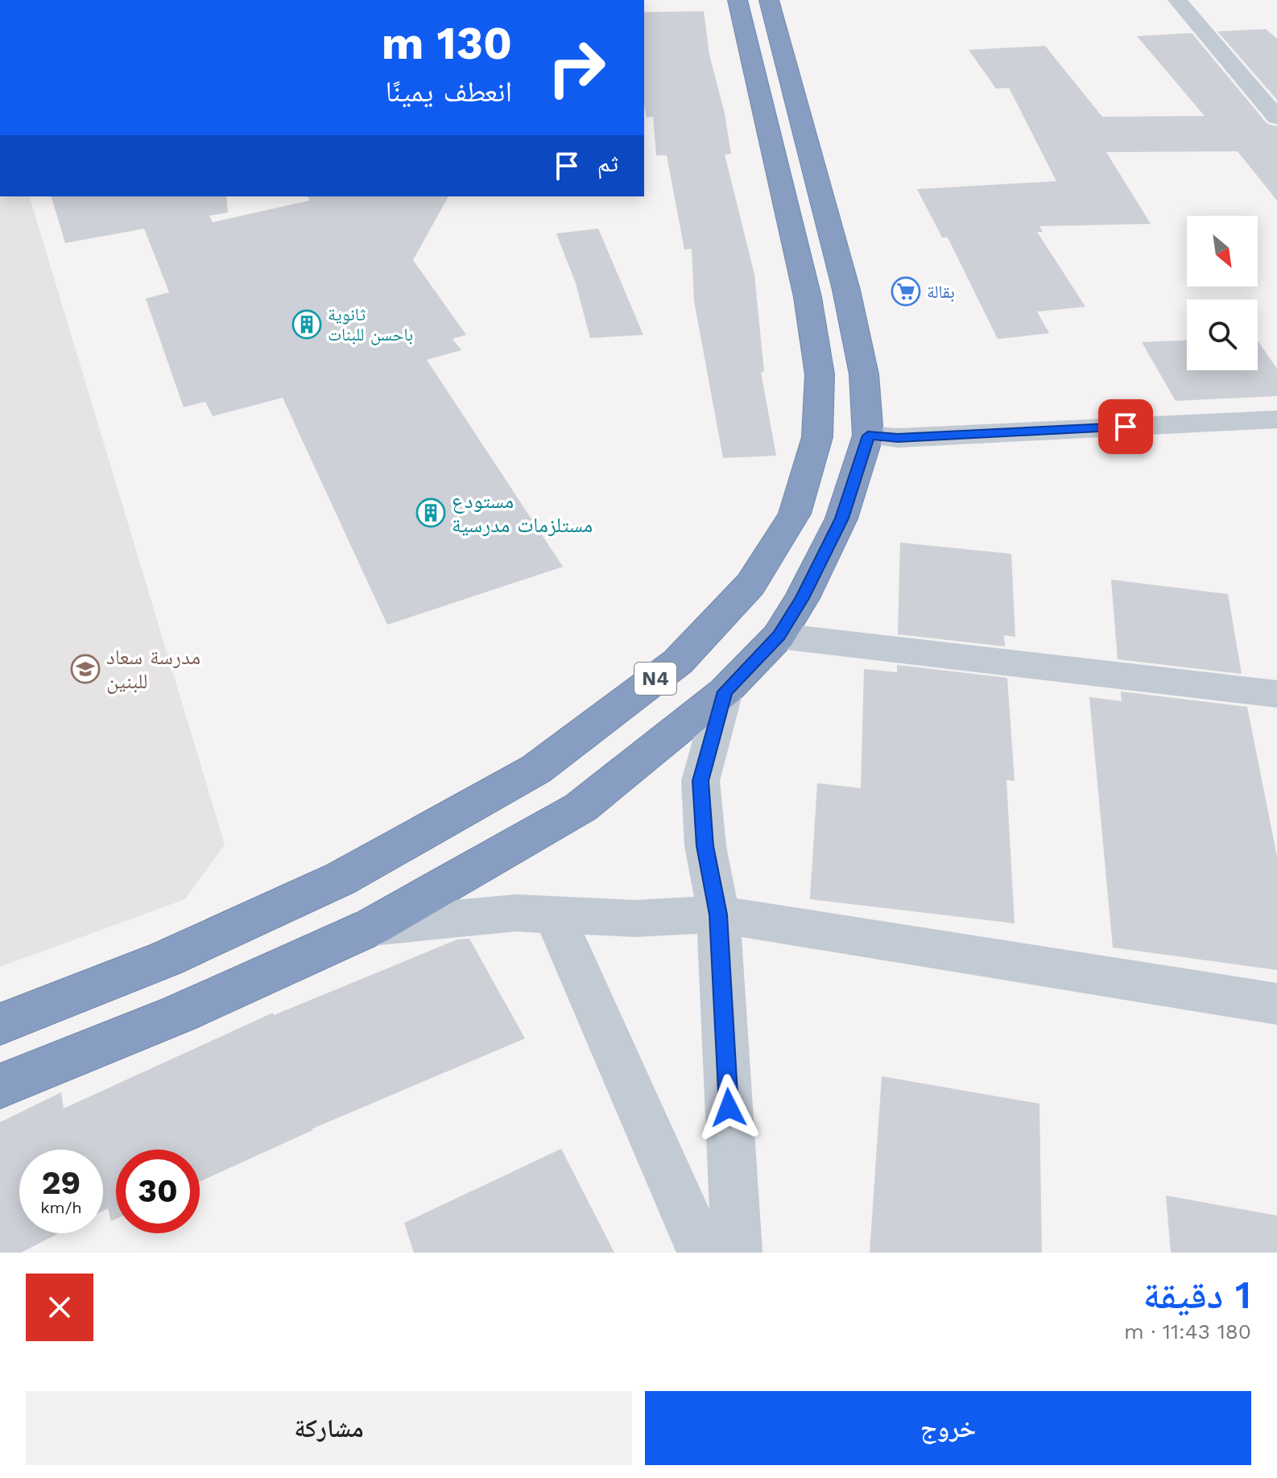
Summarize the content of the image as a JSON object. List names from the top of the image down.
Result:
{
  "streets": {
    "highway": ["N4"]
  },
  "places": {
    "supermarket": ["بقالة"],
    "building": ["ثانوية باحسن للبنات", "مستودع مستلزمات مدرسية"],
    "school or university": ["مدرسة سعاد للبنين"]
  },
  "north": "bottom right",
  "page": {
    "turn": ["130 m", "انعطف يمينًا"],
    "then": "ثم",
    "speed": "29 km/h",
    "limit": "30",
    "heading": ["1 دقيقة", "180 m · 11:43"],
    "buttons": ["خروج", "مشاركة"]
  }
}
